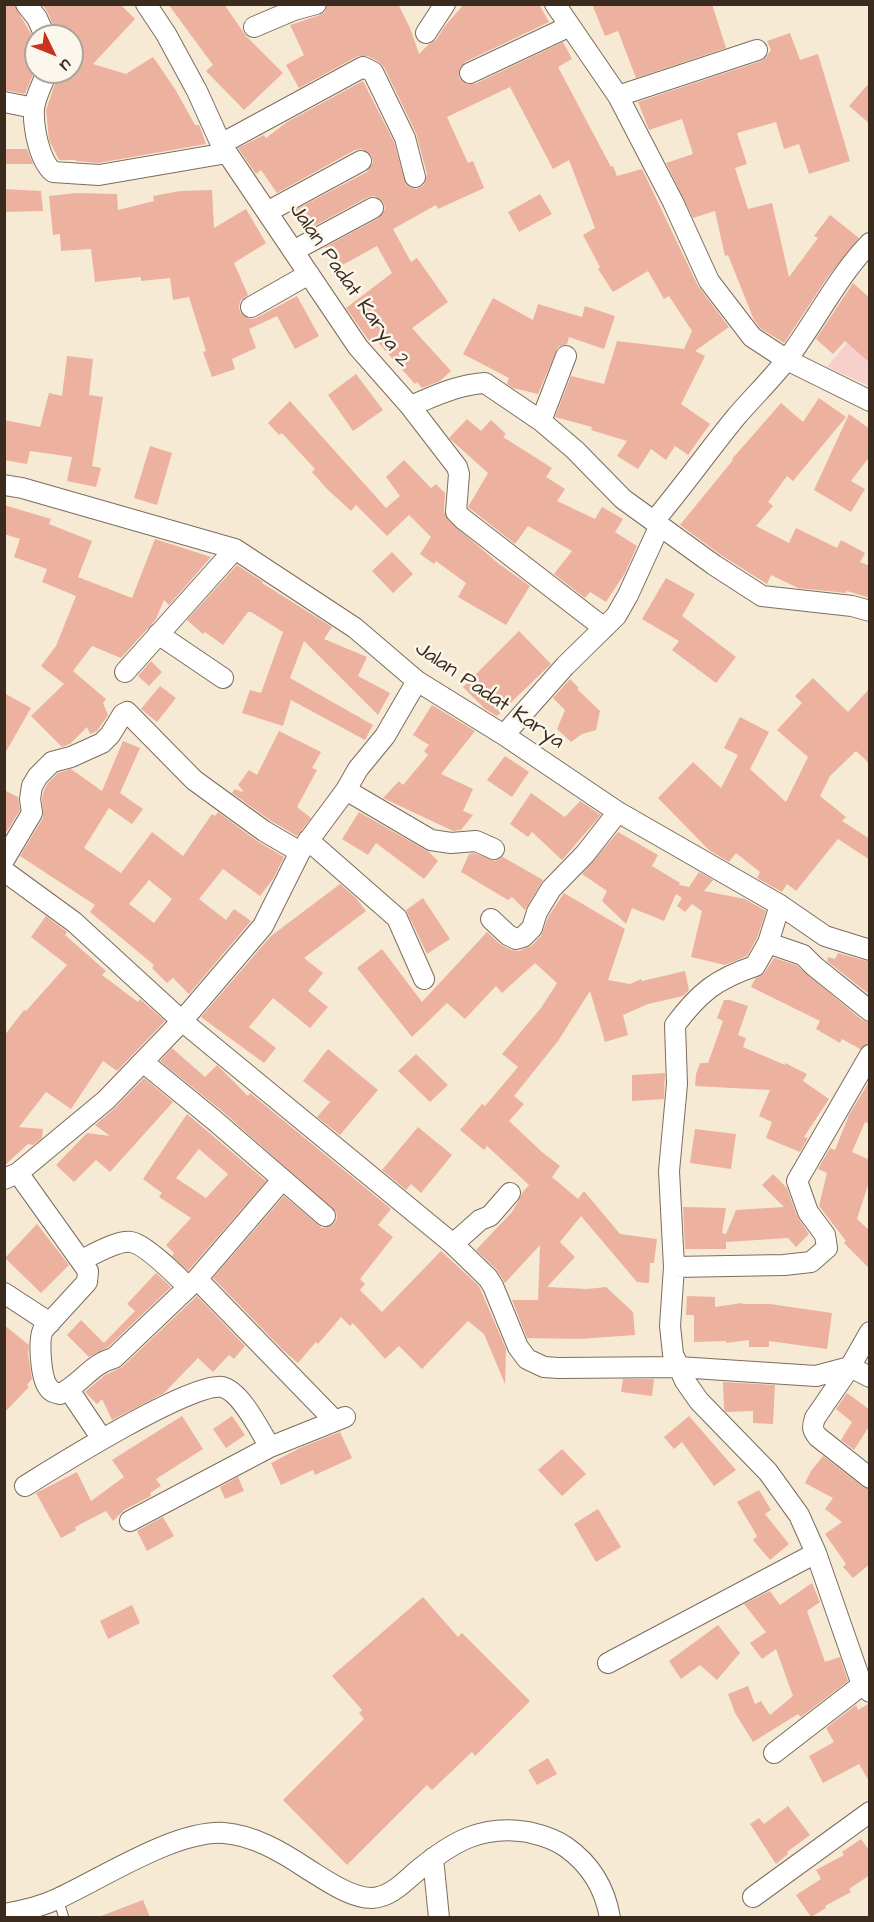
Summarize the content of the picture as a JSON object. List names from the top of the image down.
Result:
{
  "streets": {
    "street": ["Jalan Padat Karya 2", "Jalan Padat Karya"]
  },
  "north": "bottom right"
}
